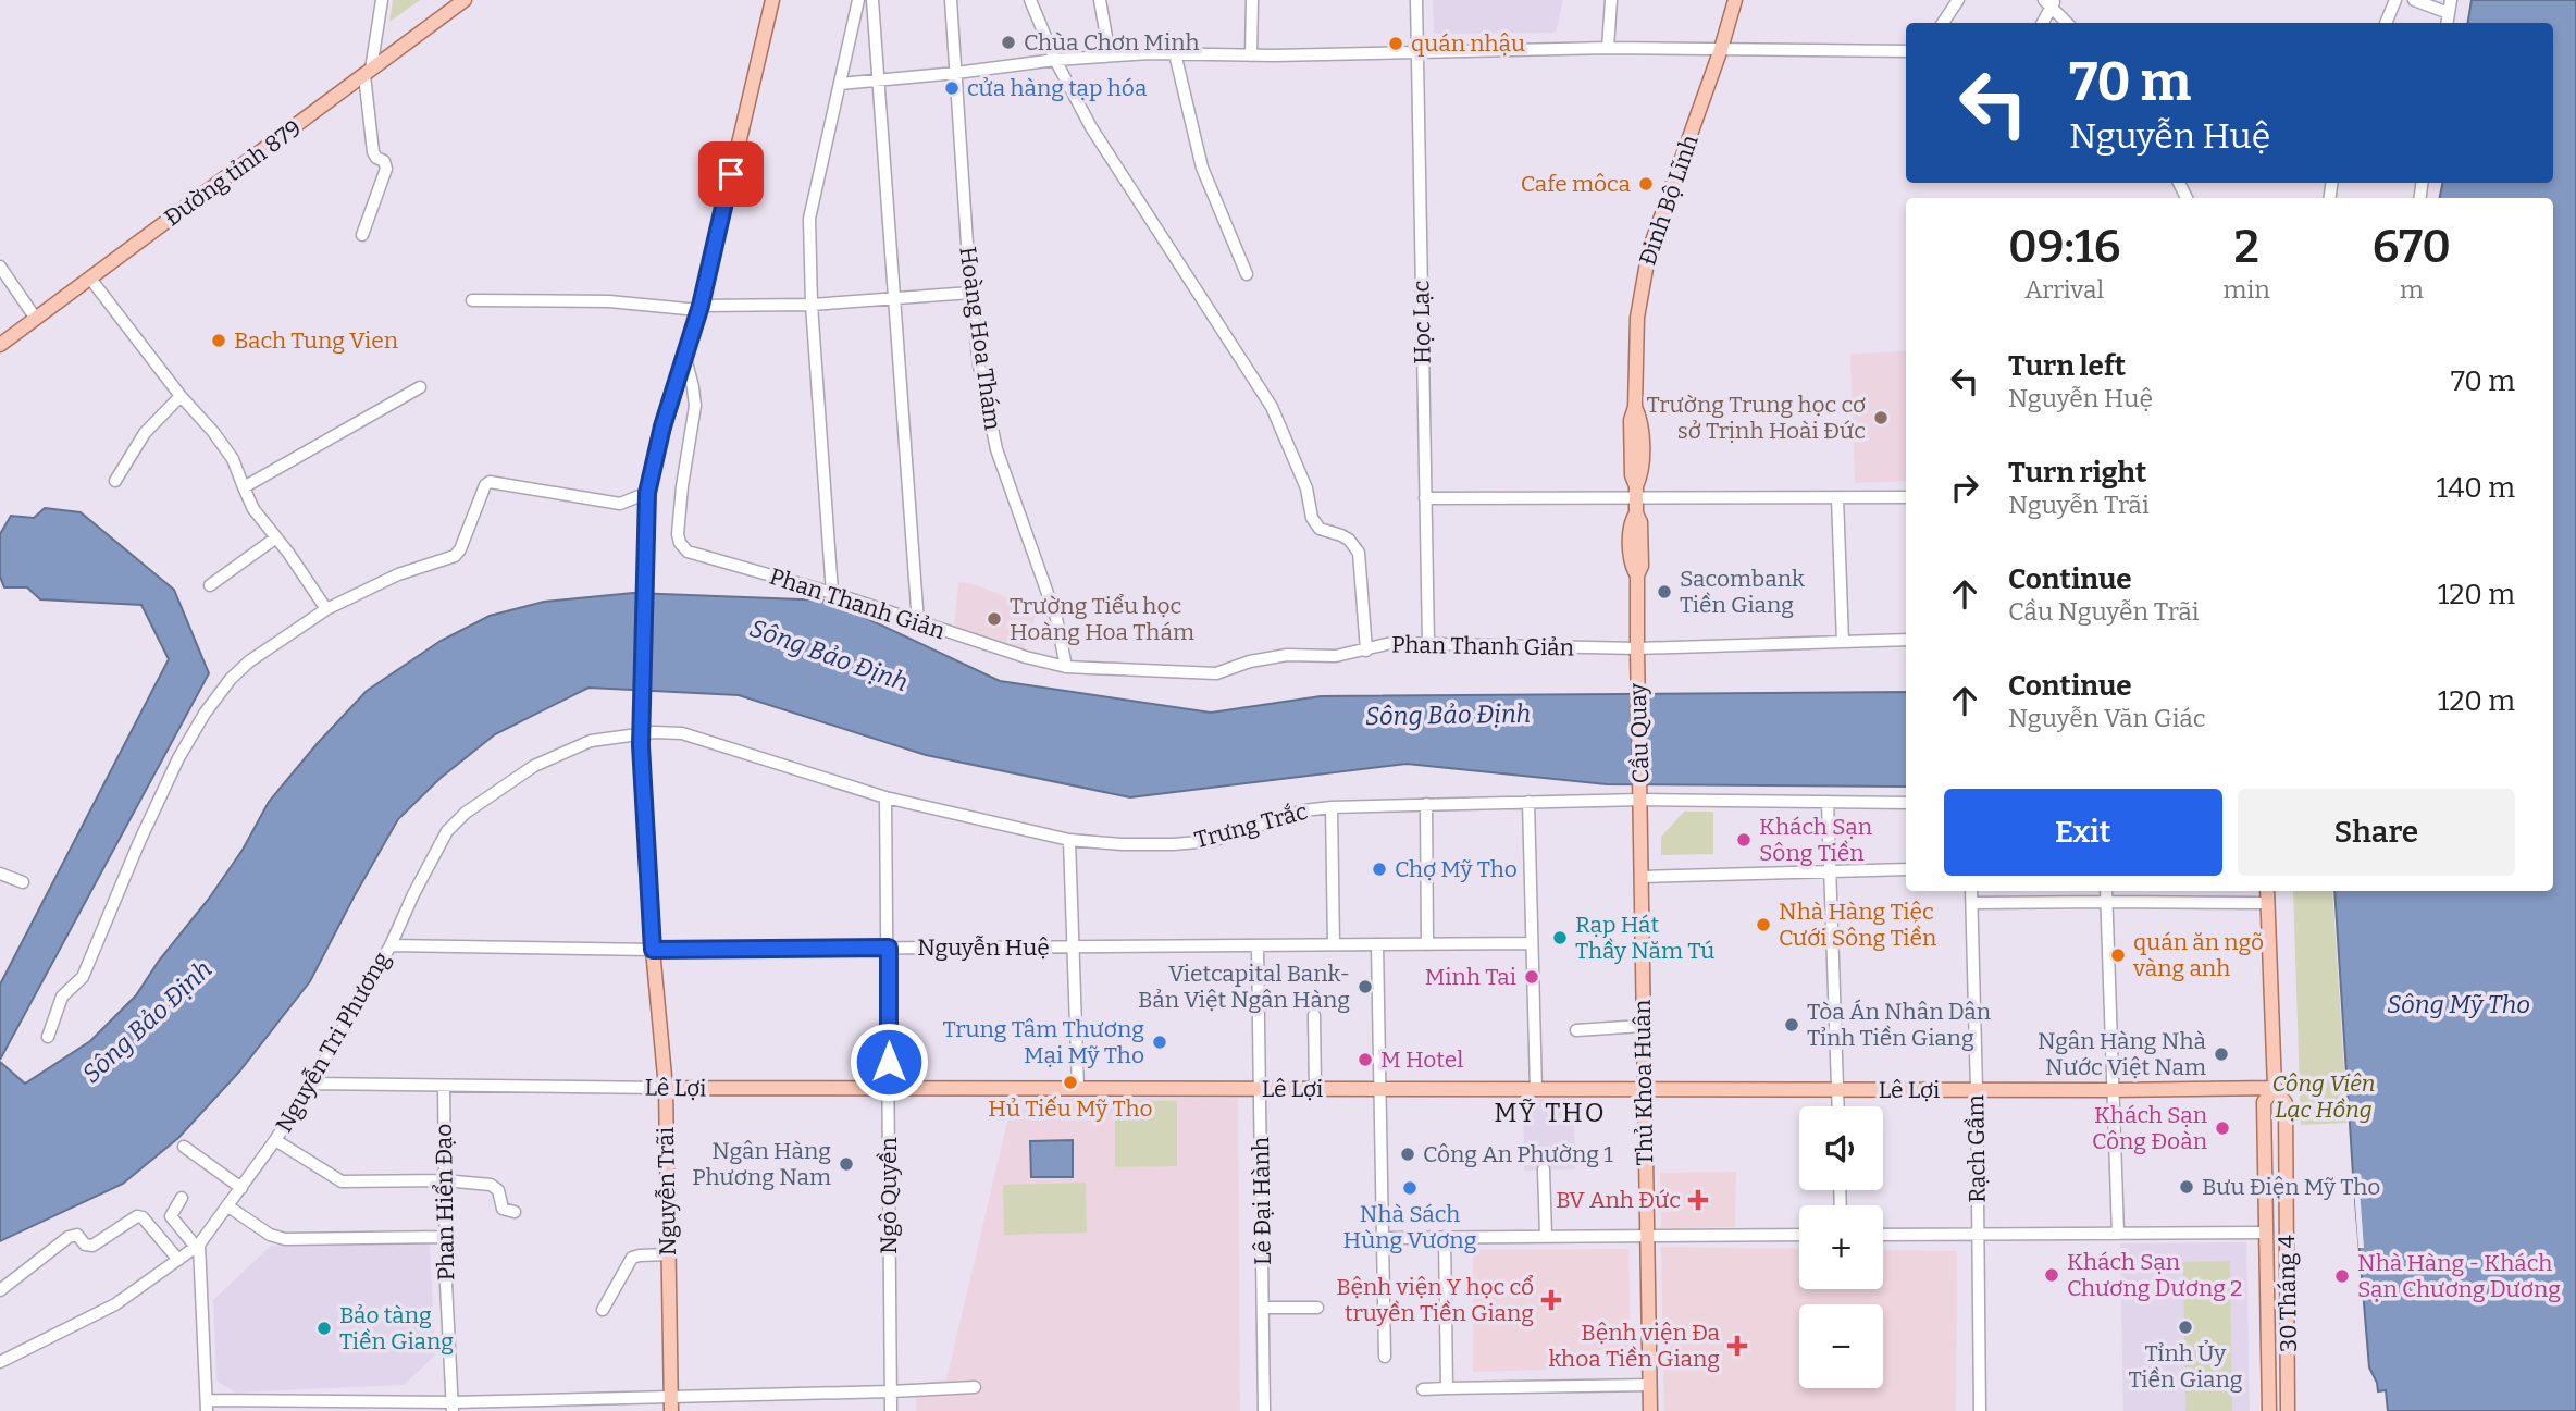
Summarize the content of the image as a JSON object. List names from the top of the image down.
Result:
{
  "streets": {
    "main road": [
      "Đường tỉnh 879",
      "Đinh Bộ Lĩnh",
      "Cầu Quay",
      "Thủ Khoa Huân",
      "Lê Lợi",
      "Nguyễn Trãi",
      "30 Tháng 4"
    ],
    "street": [
      "Học Lạc",
      "Hoàng Hoa Thám",
      "Phan Thanh Giản",
      "Trưng Trắc",
      "Nguyễn Huệ",
      "Nguyễn Tri Phương",
      "Rạch Gầm",
      "Ngô Quyền",
      "Lê Đại Hành",
      "Phan Hiển Đạo"
    ]
  },
  "crossings": [
    ["Đinh Bộ Lĩnh", "Phan Thanh Giản"],
    ["Đinh Bộ Lĩnh", "Cầu Quay"],
    ["Học Lạc", "Phan Thanh Giản"],
    ["Hoàng Hoa Thám", "Phan Thanh Giản"],
    ["Phan Thanh Giản", "Nguyễn Trãi"],
    ["Cầu Quay", "Trưng Trắc"],
    ["Cầu Quay", "Thủ Khoa Huân"],
    ["Trưng Trắc", "Nguyễn Tri Phương"],
    ["Trưng Trắc", "Thủ Khoa Huân"],
    ["Trưng Trắc", "Ngô Quyền"],
    ["Nguyễn Huệ", "Nguyễn Tri Phương"],
    ["Nguyễn Huệ", "Nguyễn Trãi"],
    ["Nguyễn Huệ", "Ngô Quyền"],
    ["Nguyễn Huệ", "Lê Đại Hành"],
    ["Nguyễn Tri Phương", "Lê Lợi"],
    ["Thủ Khoa Huân", "Lê Lợi"],
    ["Lê Lợi", "Rạch Gầm"],
    ["Lê Lợi", "Nguyễn Trãi"],
    ["Lê Lợi", "Ngô Quyền"],
    ["Lê Lợi", "Lê Đại Hành"],
    ["Lê Lợi", "Phan Hiển Đạo"],
    ["Lê Lợi", "30 Tháng 4"]
  ],
  "districts": ["MỸ THO"],
  "water": ["Sông Bảo Định", "Sông Mỹ Tho"],
  "parks": ["Công Viên Lạc Hồng"],
  "places": {
    "other": [
      "Chùa Chơn Minh",
      "quán nhậu",
      "cửa hàng tạp hóa",
      "Cafe môca",
      "Bach Tung Vien",
      "Trường Trung học cơ sở Trịnh Hoài Đức",
      "Sacombank Tiền Giang",
      "Trường Tiểu học Hoàng Hoa Thám",
      "Khách Sạn Sông Tiền",
      "Chợ Mỹ Tho",
      "Nhà Hàng Tiệc Cưới Sông Tiền",
      "Rạp Hát Thầy Năm Tú",
      "quán ăn ngõ vàng anh",
      "Minh Tai",
      "Vietcapital Bank- Bản Việt Ngân Hàng",
      "Tòa Án Nhân Dân Tỉnh Tiền Giang",
      "Trung Tâm Thương Mại Mỹ Tho",
      "Ngân Hàng Nhà Nước Việt Nam",
      "M Hotel",
      "Hủ Tiếu Mỹ Tho",
      "Khách Sạn Công Đoàn",
      "Công An Phường 1",
      "Ngân Hàng Phương Nam",
      "Bưu Điện Mỹ Tho",
      "Nhà Sách Hùng Vương",
      "Khách Sạn Chương Dương 2",
      "Nhà Hàng - Khách Sạn Chương Dương",
      "Tỉnh Ủy Tiền Giang",
      "Bảo tàng Tiền Giang"
    ],
    "health": ["BV Anh Đức", "Bệnh viện Y học cổ truyền Tiền Giang", "Bệnh viện Đa khoa Tiền Giang"]
  },
  "page": {
    "turn": ["70 m", "Nguyễn Huệ"],
    "eta": [
      "09:16",
      "Arrival",
      "2",
      "min",
      "670",
      "m"
    ],
    "list": [
      {
        "name": "Turn left",
        "note": "Nguyễn Huệ",
        "value": "70 m"
      },
      {
        "name": "Turn right",
        "note": "Nguyễn Trãi",
        "value": "140 m"
      },
      {
        "name": "Continue",
        "note": "Cầu Nguyễn Trãi",
        "value": "120 m"
      },
      {
        "name": "Continue",
        "note": "Nguyễn Văn Giác",
        "value": "120 m"
      }
    ],
    "buttons": ["Exit", "Share"],
    "map_buttons": ["+", "−"]
  }
}
